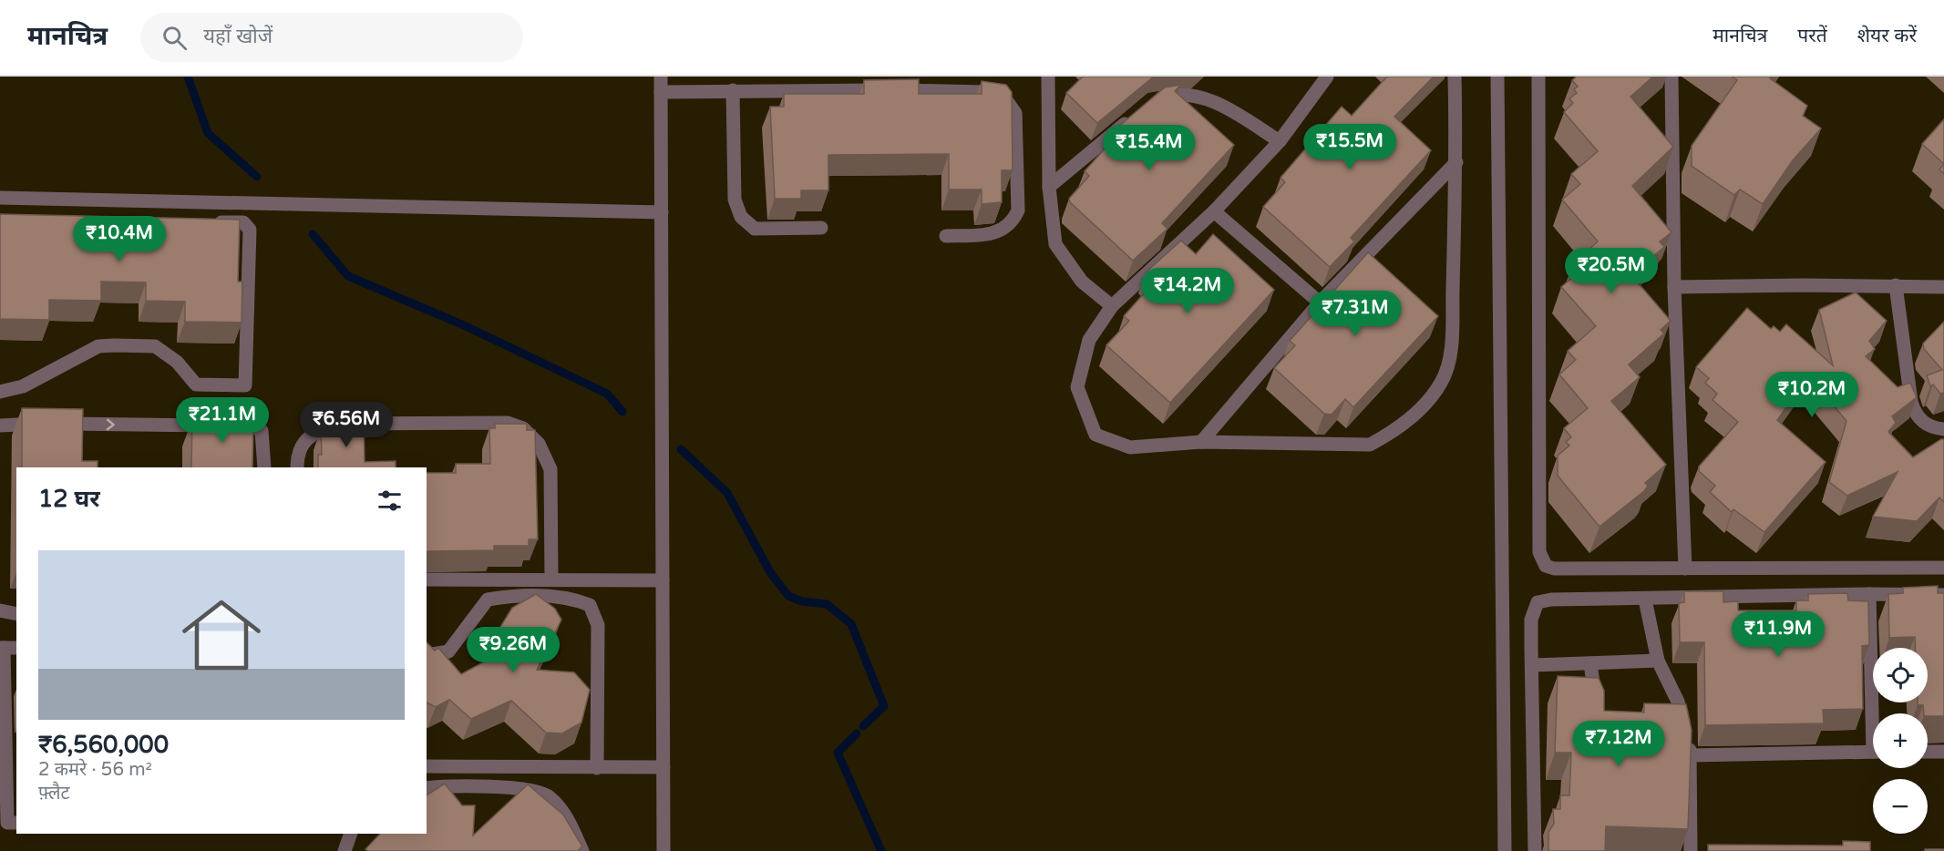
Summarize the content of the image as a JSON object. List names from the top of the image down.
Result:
{
  "page": {
    "header": "मानचित्र",
    "search": "यहाँ खोजें",
    "nav": ["मानचित्र", "परतें", "शेयर करें"],
    "price": [
      "₹15.5M",
      "₹15.4M",
      "₹10.4M",
      "₹20.5M",
      "₹14.2M",
      "₹7.31M",
      "₹10.2M",
      "₹21.1M",
      "₹6.56M",
      "₹11.9M",
      "₹9.26M",
      "₹7.12M"
    ],
    "heading": "12 घर",
    "list": [
      {
        "name": "₹6,560,000",
        "note": "2 कमरे · 56 m² · फ़्लैट"
      }
    ],
    "map_buttons": ["+", "−"]
  }
}
